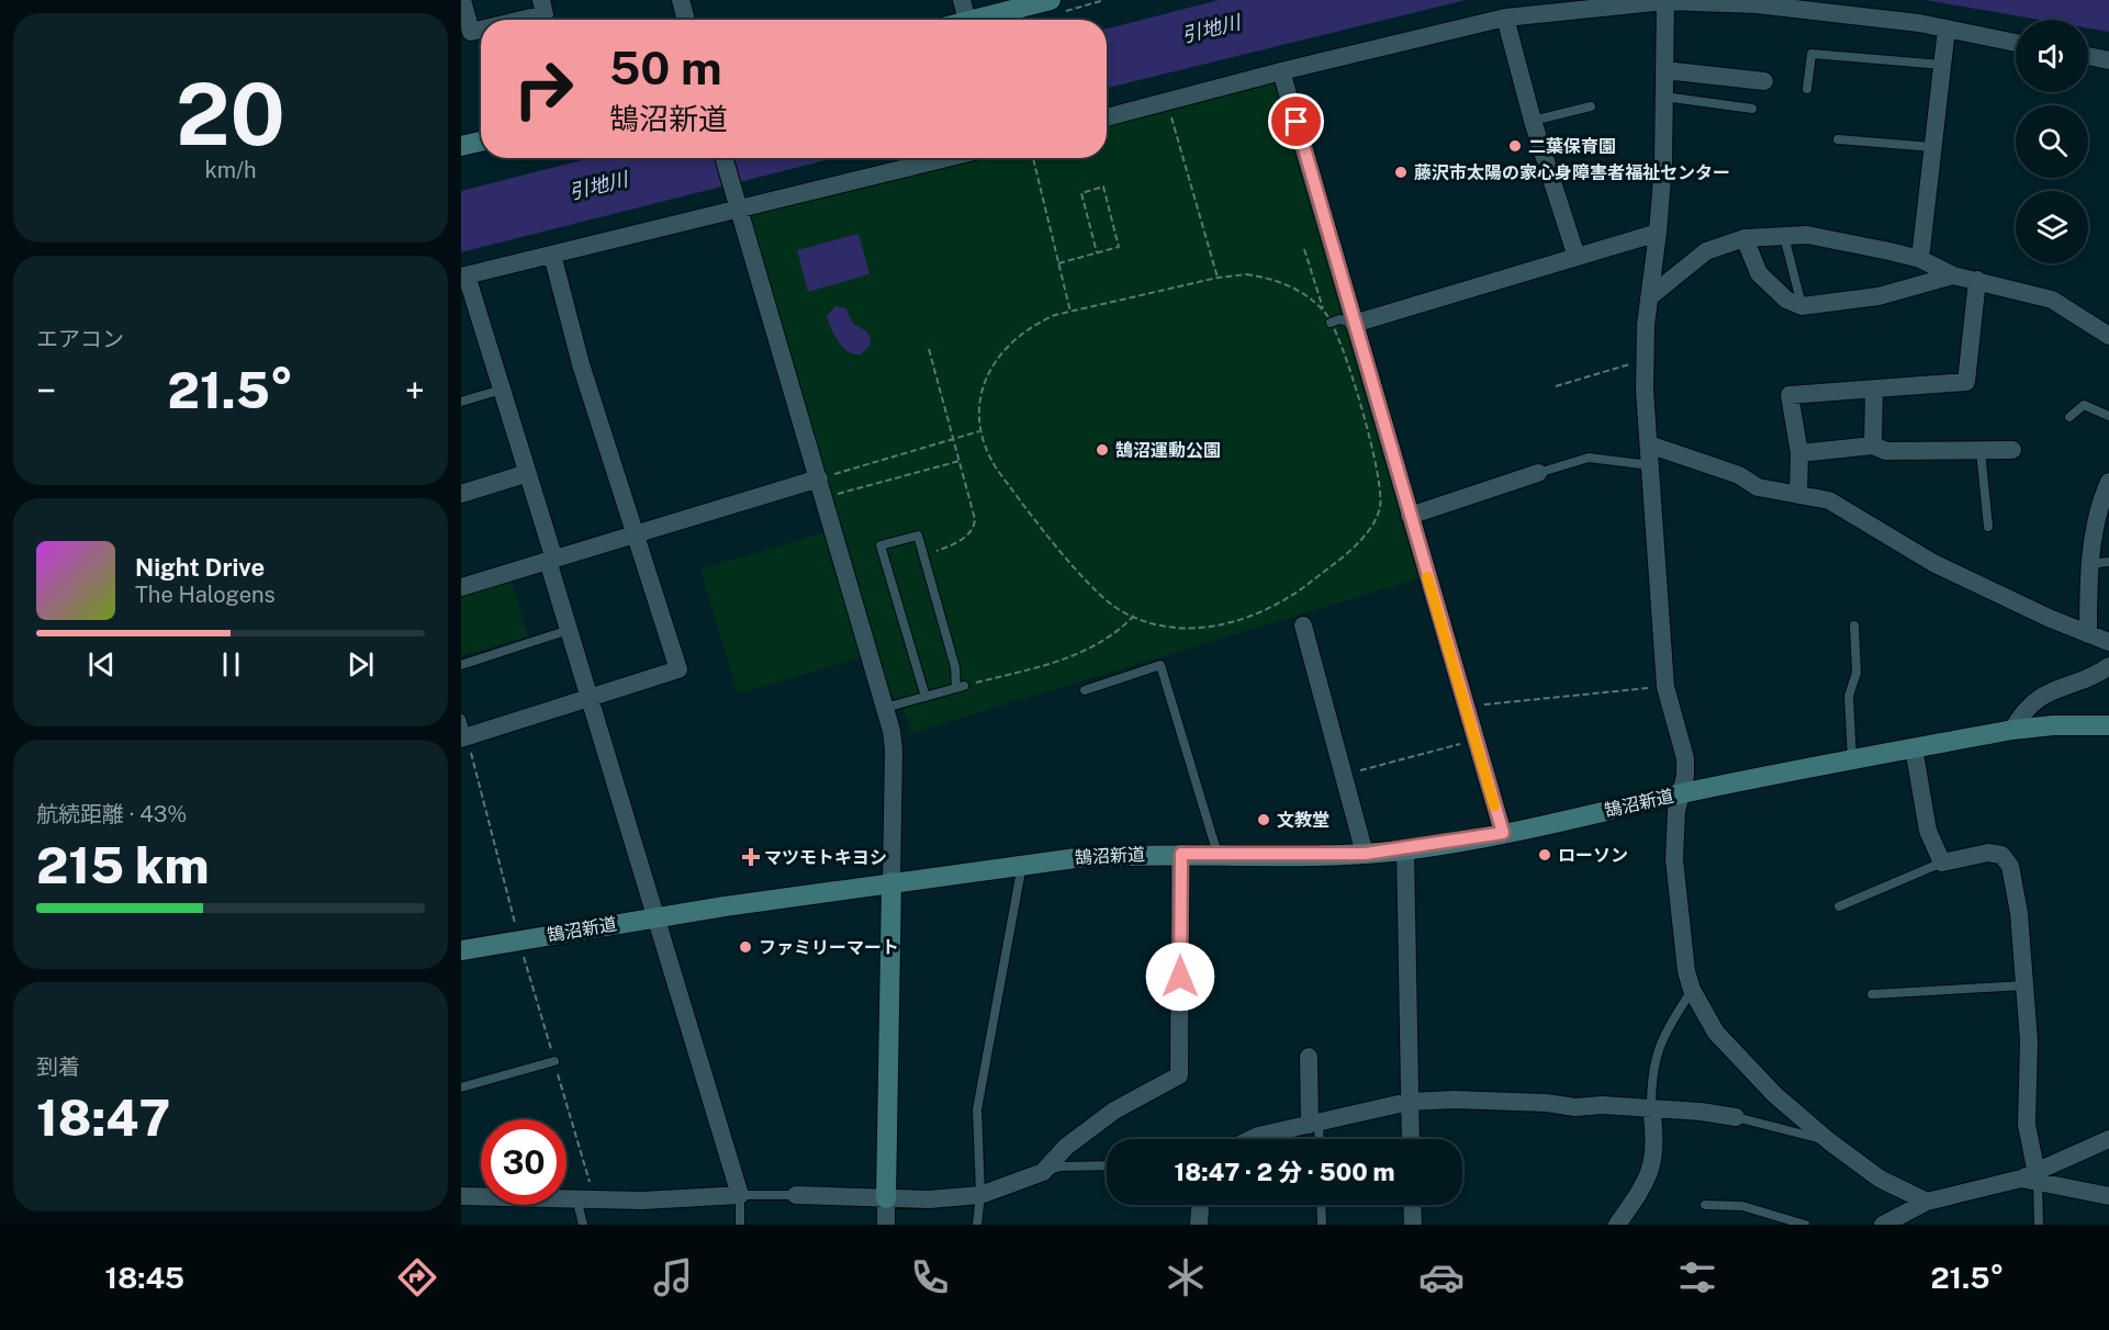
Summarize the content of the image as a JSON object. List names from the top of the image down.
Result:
{
  "streets": {
    "street": ["鵠沼新道"]
  },
  "water": ["引地川"],
  "places": {
    "other": [
      "二葉保育園",
      "藤沢市太陽の家心身障害者福祉センター",
      "鵠沼運動公園",
      "文教堂",
      "ローソン",
      "ファミリーマート"
    ],
    "health": ["マツモトキヨシ"]
  },
  "page": {
    "tile": [
      ["20", "km/h"],
      "エアコン",
      ["航続距離 · 43%", "215 km"],
      ["到着", "18:47"]
    ],
    "turn": ["50 m", "鵠沼新道"],
    "heat": ["−", "21.5°", "+"],
    "song": ["Night Drive", "The Halogens"],
    "limit": "30",
    "trip": "18:47 · 2 分 · 500 m",
    "tabs": ["18:45", "21.5°"]
  }
}
